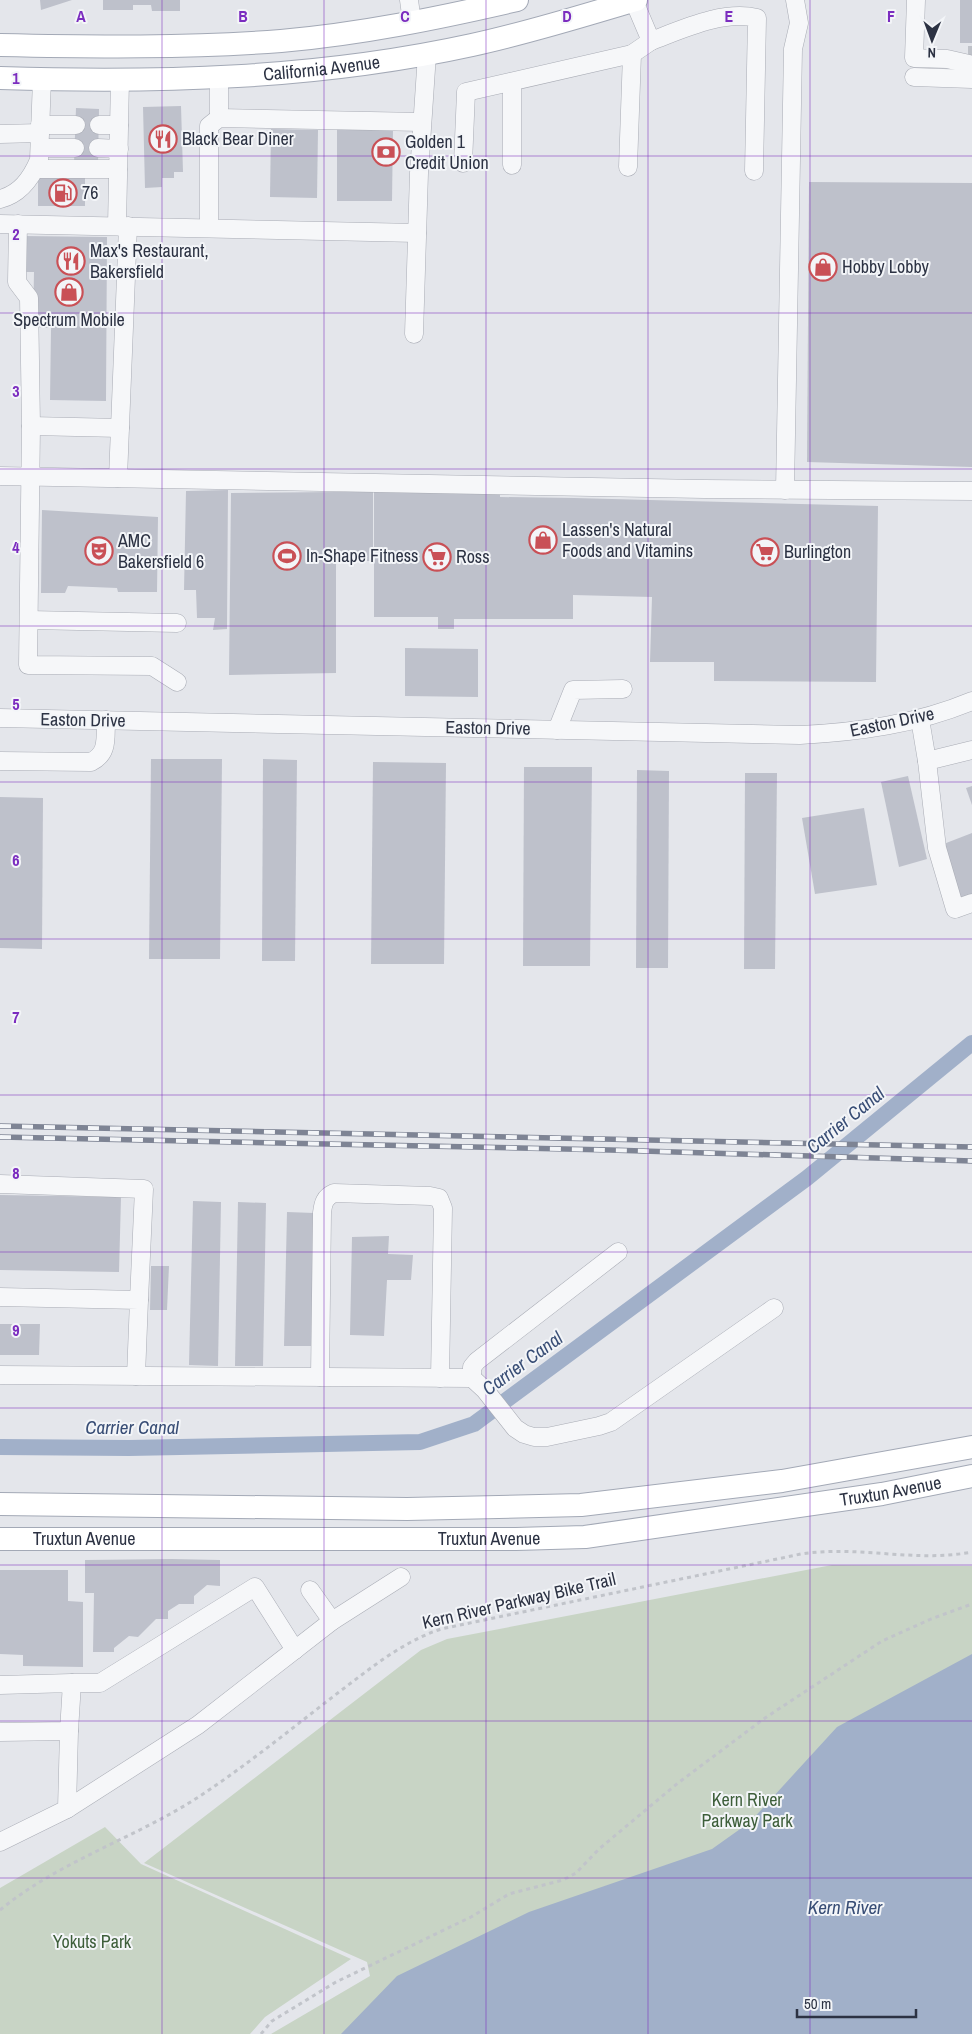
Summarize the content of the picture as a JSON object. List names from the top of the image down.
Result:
{
  "streets": {
    "main road": ["California Avenue", "Truxtun Avenue"],
    "street": ["Easton Drive"],
    "path": ["Kern River Parkway Bike Trail"]
  },
  "water": ["Carrier Canal", "Kern River"],
  "parks": ["Kern River Parkway Park", "Yokuts Park"],
  "places": {
    "restaurant": ["Black Bear Diner", "Max's Restaurant, Bakersfield"],
    "bank": ["Golden 1 Credit Union"],
    "fuel station": ["76"],
    "shop": ["Hobby Lobby", "Spectrum Mobile", "Lassen's Natural Foods and Vitamins"],
    "theatre": ["AMC Bakersfield 6"],
    "supermarket": ["Burlington", "Ross"],
    "sports": ["In-Shape Fitness"]
  },
  "scale_bar": "50 m",
  "north": "bottom",
  "grid": {
    "columns": [
      "A",
      "B",
      "C",
      "D",
      "E",
      "F"
    ],
    "rows": [
      "1",
      "2",
      "3",
      "4",
      "5",
      "6",
      "7",
      "8",
      "9"
    ]
  }
}
